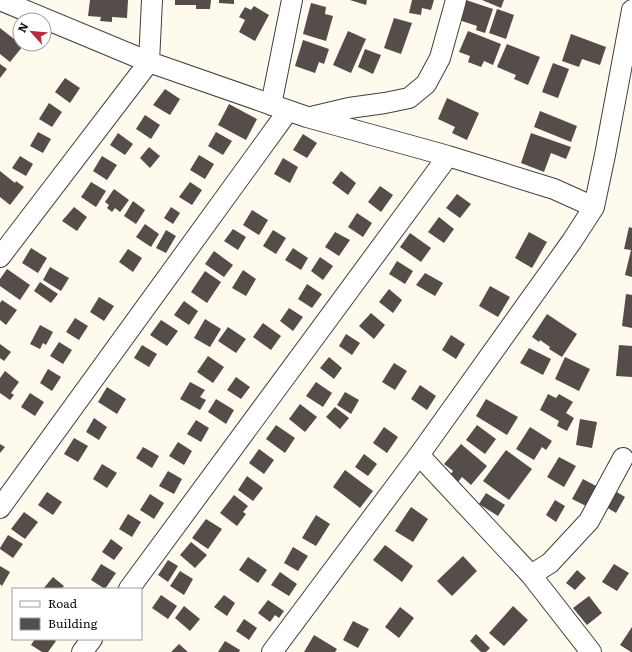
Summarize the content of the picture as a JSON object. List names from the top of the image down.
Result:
{
  "legend": ["Road", "Building"],
  "north": "top left"
}
